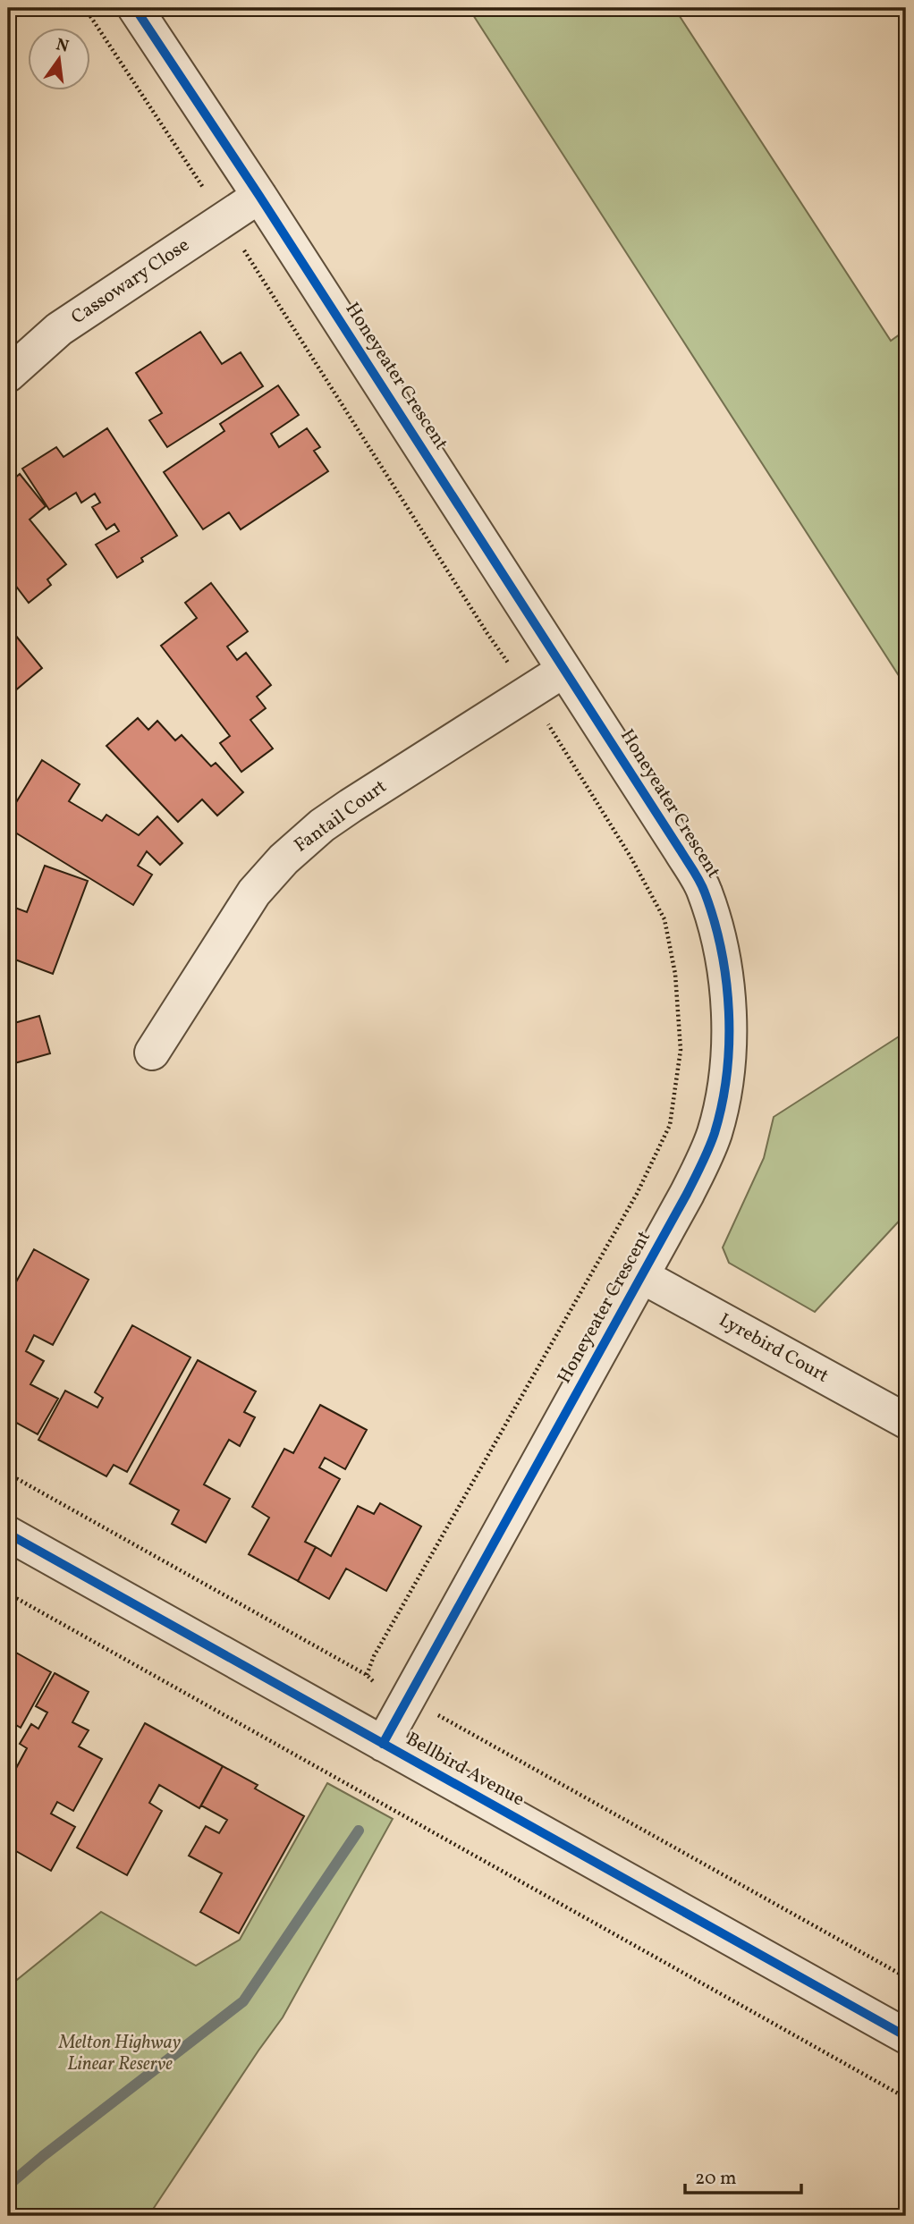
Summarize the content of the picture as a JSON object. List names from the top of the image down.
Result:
{
  "streets": {
    "street": [
      "Cassowary Close",
      "Honeyeater Crescent",
      "Fantail Court",
      "Lyrebird Court",
      "Bellbird Avenue"
    ]
  },
  "crossings": [
    ["Cassowary Close", "Honeyeater Crescent"],
    ["Honeyeater Crescent", "Fantail Court"],
    ["Honeyeater Crescent", "Lyrebird Court"],
    ["Honeyeater Crescent", "Bellbird Avenue"]
  ],
  "parks": ["Melton Highway Linear Reserve"],
  "scale_bar": "20 m",
  "north": "top"
}
